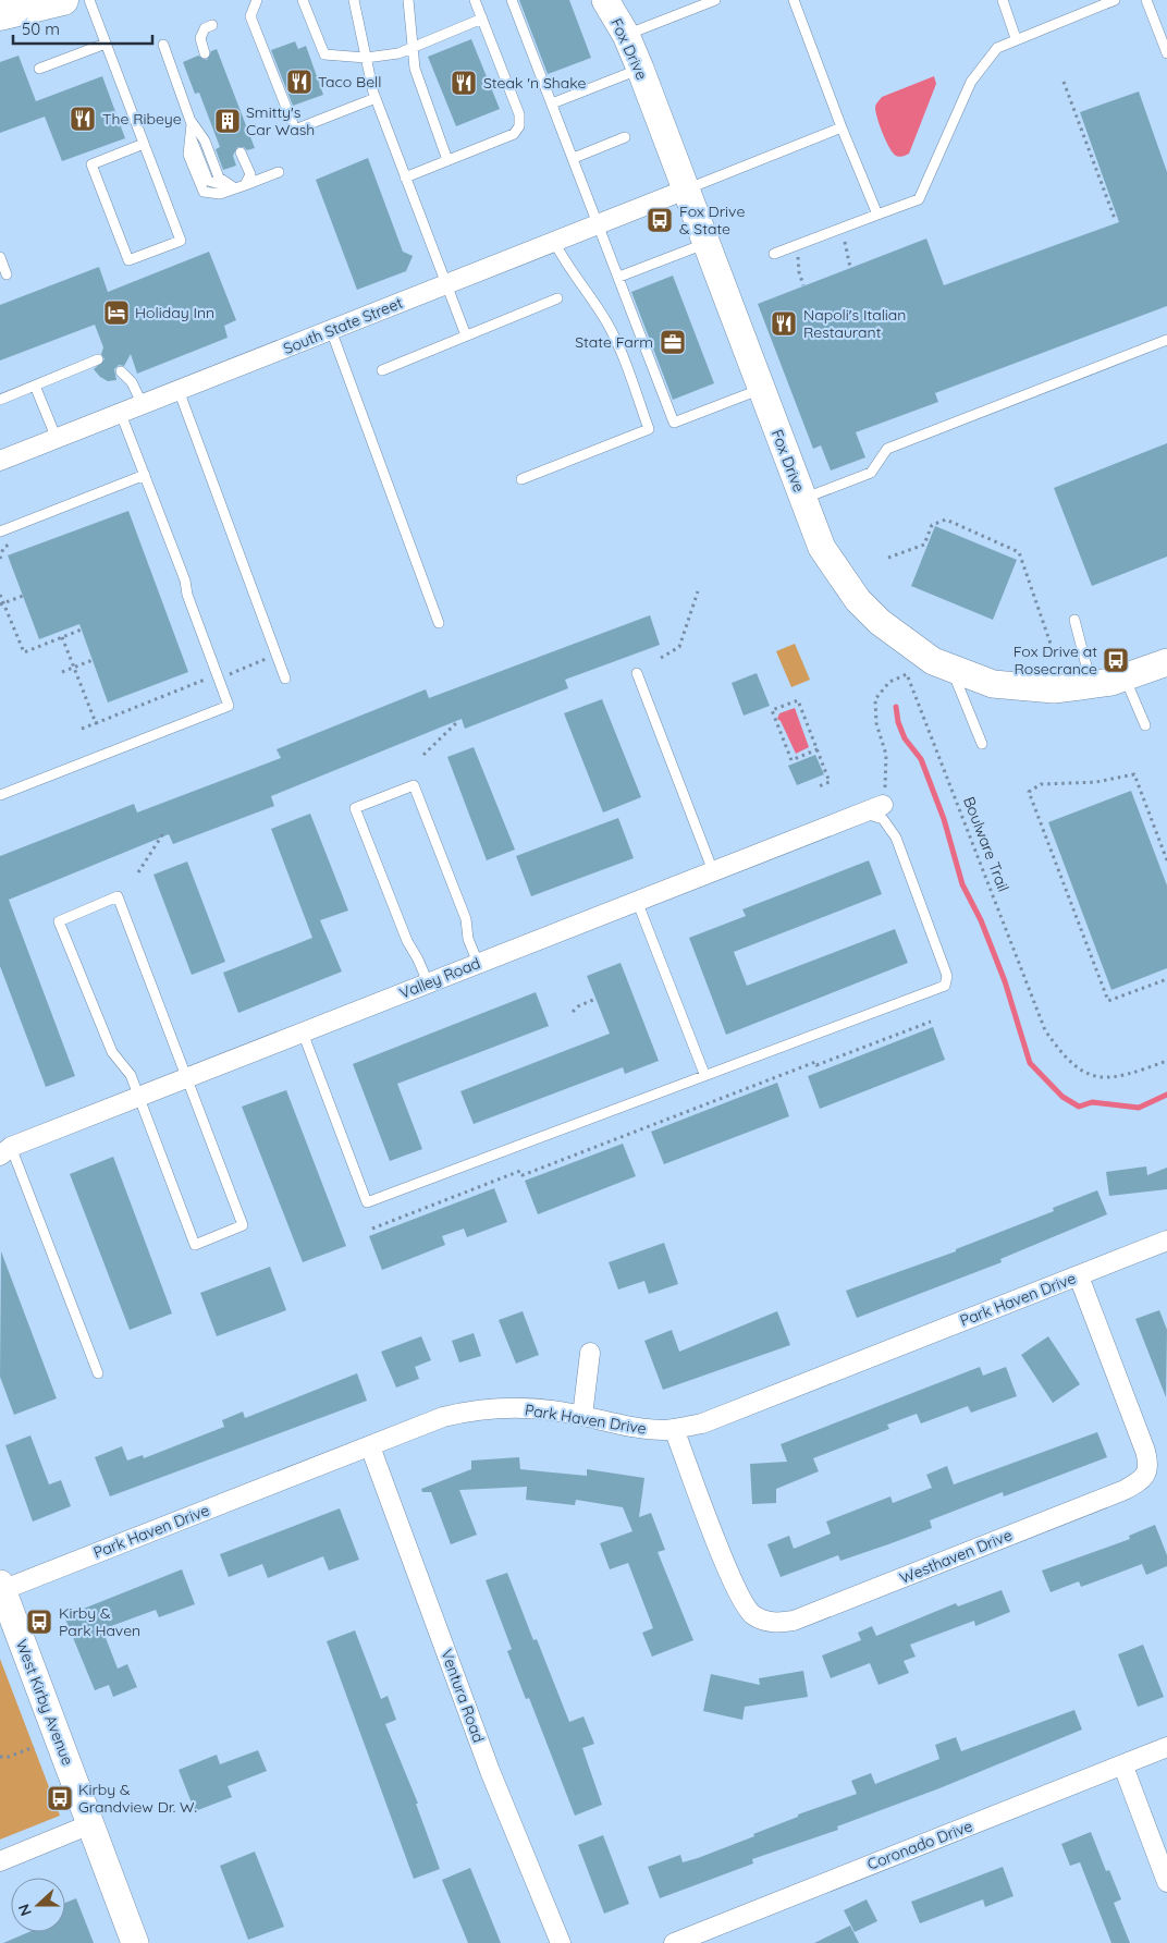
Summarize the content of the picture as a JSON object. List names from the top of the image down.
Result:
{
  "streets": {
    "street": [
      "Fox Drive",
      "South State Street",
      "Valley Road",
      "Park Haven Drive",
      "Westhaven Drive",
      "Ventura Road",
      "West Kirby Avenue",
      "Coronado Drive"
    ],
    "path": ["Boulware Trail"]
  },
  "crossings": [
    ["Fox Drive", "South State Street"],
    ["Boulware Trail", "Valley Road"],
    ["Park Haven Drive", "Westhaven Drive"],
    ["Park Haven Drive", "Ventura Road"],
    ["Park Haven Drive", "West Kirby Avenue"]
  ],
  "places": {
    "restaurant": [
      "Taco Bell",
      "Steak 'n Shake",
      "The Ribeye",
      "Napoli's Italian Restaurant"
    ],
    "building": ["Smitty's Car Wash"],
    "bus stop": [
      "Fox Drive & State",
      "Fox Drive at Rosecrance",
      "Kirby & Park Haven",
      "Kirby & Grandview Dr. W."
    ],
    "hotel": ["Holiday Inn"],
    "office": ["State Farm"]
  },
  "scale_bar": "50 m",
  "north": "left"
}
